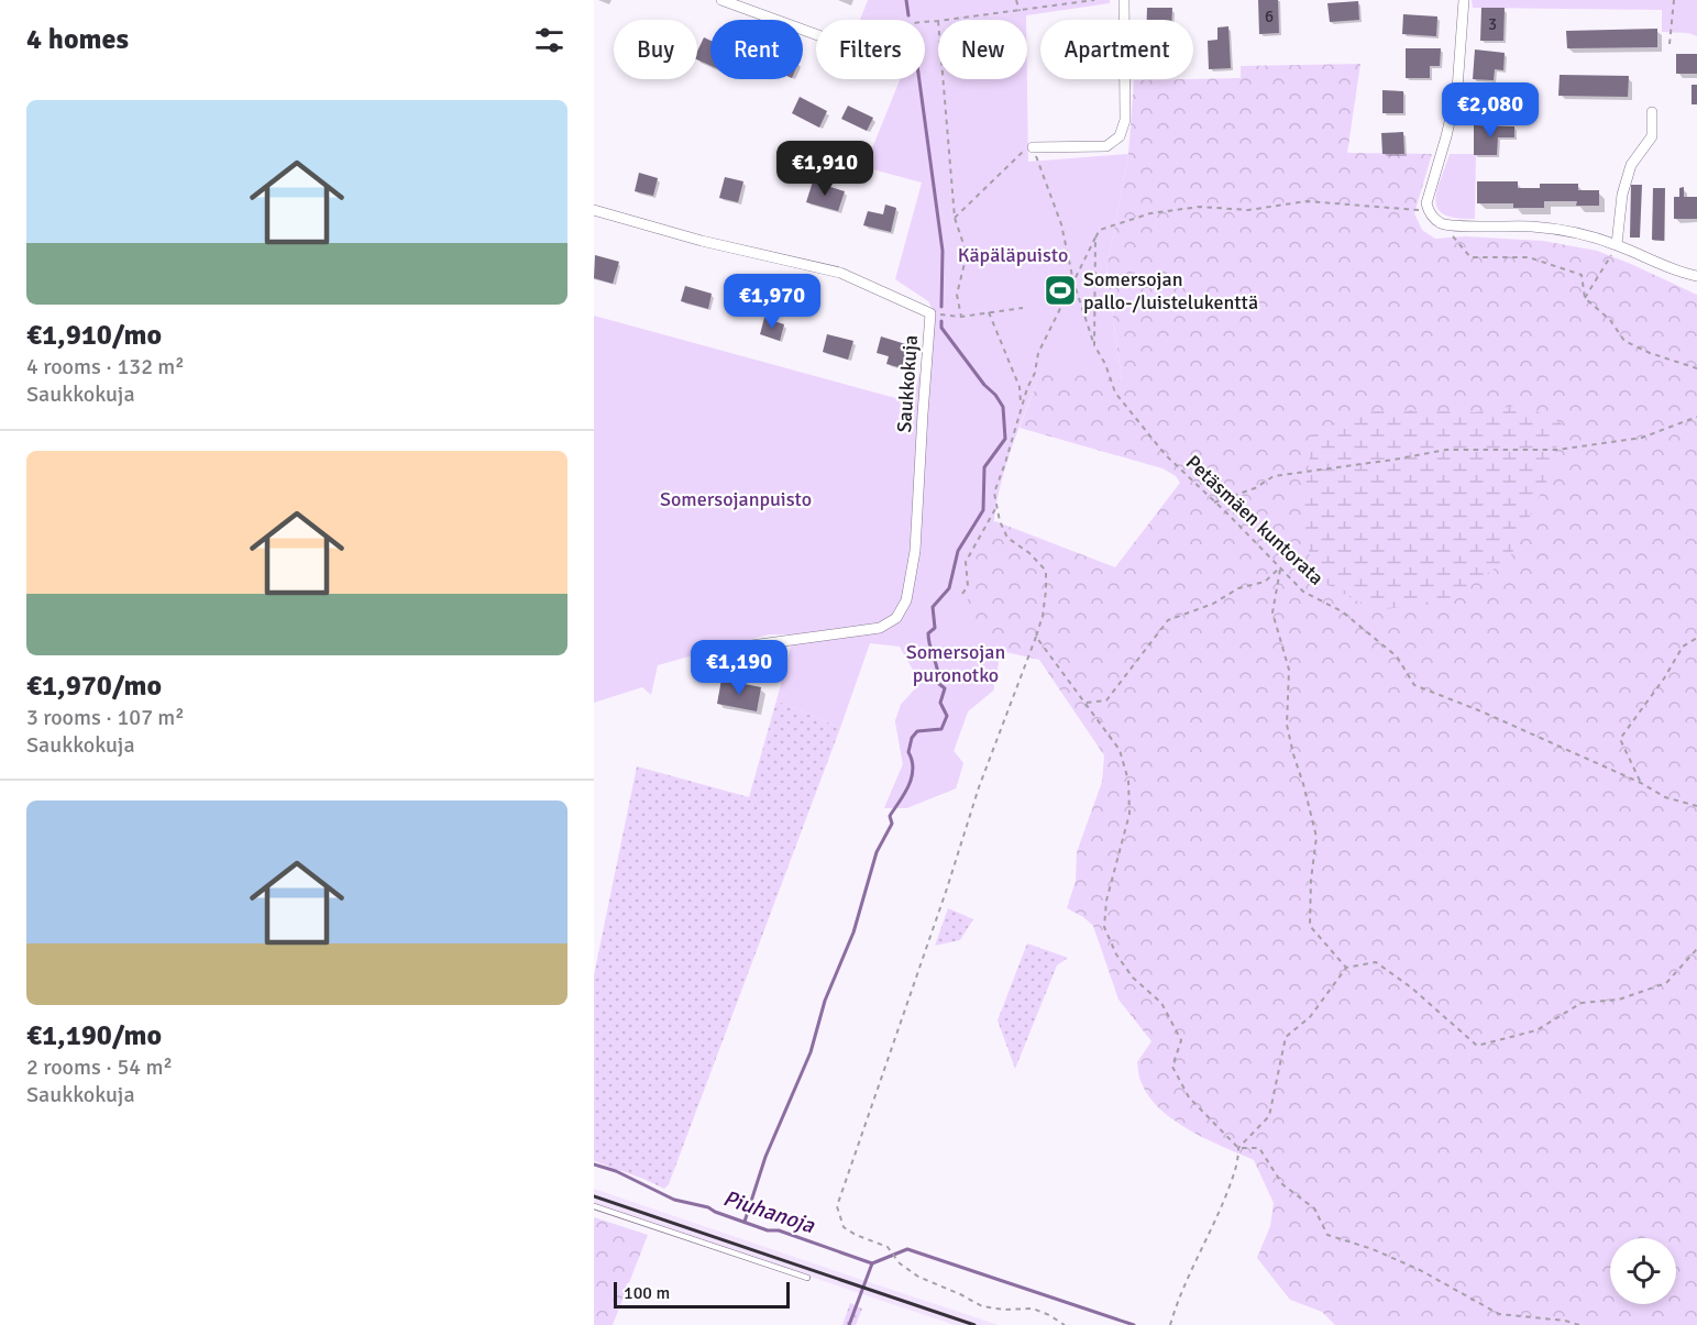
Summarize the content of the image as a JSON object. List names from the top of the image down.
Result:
{
  "streets": {
    "street": ["Saukkokuja"],
    "path": ["Petäsmäen kuntorata"]
  },
  "water": ["Piuhanoja"],
  "parks": ["Käpäläpuisto", "Somersojanpuisto", "Somersojan puronotko"],
  "places": {
    "sports": ["Somersojan pallo-/luistelukenttä"]
  },
  "house_numbers": ["6", "3"],
  "scale_bar": "100 m",
  "page": {
    "heading": "4 homes",
    "chip": [
      "Buy",
      "Rent",
      "Filters",
      "New",
      "Apartment"
    ],
    "list": [
      {
        "name": "€1,910/mo",
        "note": "4 rooms · 132 m² · Saukkokuja"
      },
      {
        "name": "€1,970/mo",
        "note": "3 rooms · 107 m² · Saukkokuja"
      },
      {
        "name": "€1,190/mo",
        "note": "2 rooms · 54 m² · Saukkokuja"
      }
    ],
    "price": [
      "€2,080",
      "€1,910",
      "€1,970",
      "€1,190"
    ],
    "scale": "100 m"
  }
}
